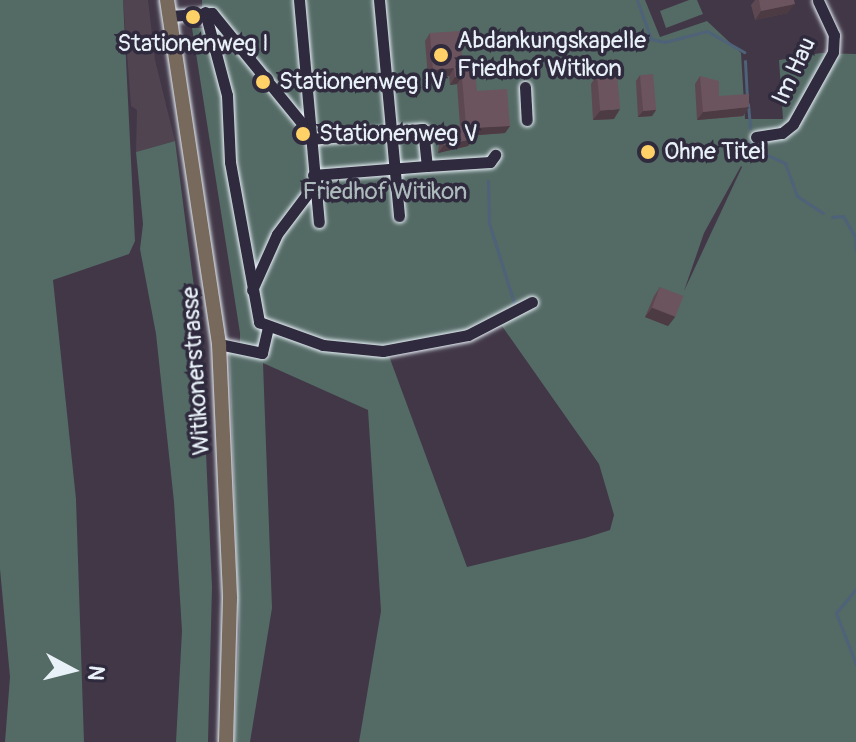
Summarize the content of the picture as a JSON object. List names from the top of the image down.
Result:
{
  "streets": {
    "main road": ["Witikonerstrasse"],
    "street": ["Im Hau"]
  },
  "parks": ["Friedhof Witikon"],
  "places": [
    "Stationenweg I",
    "Abdankungskapelle Friedhof Witikon",
    "Stationenweg IV",
    "Stationenweg V",
    "Ohne Titel"
  ],
  "north": "right"
}
